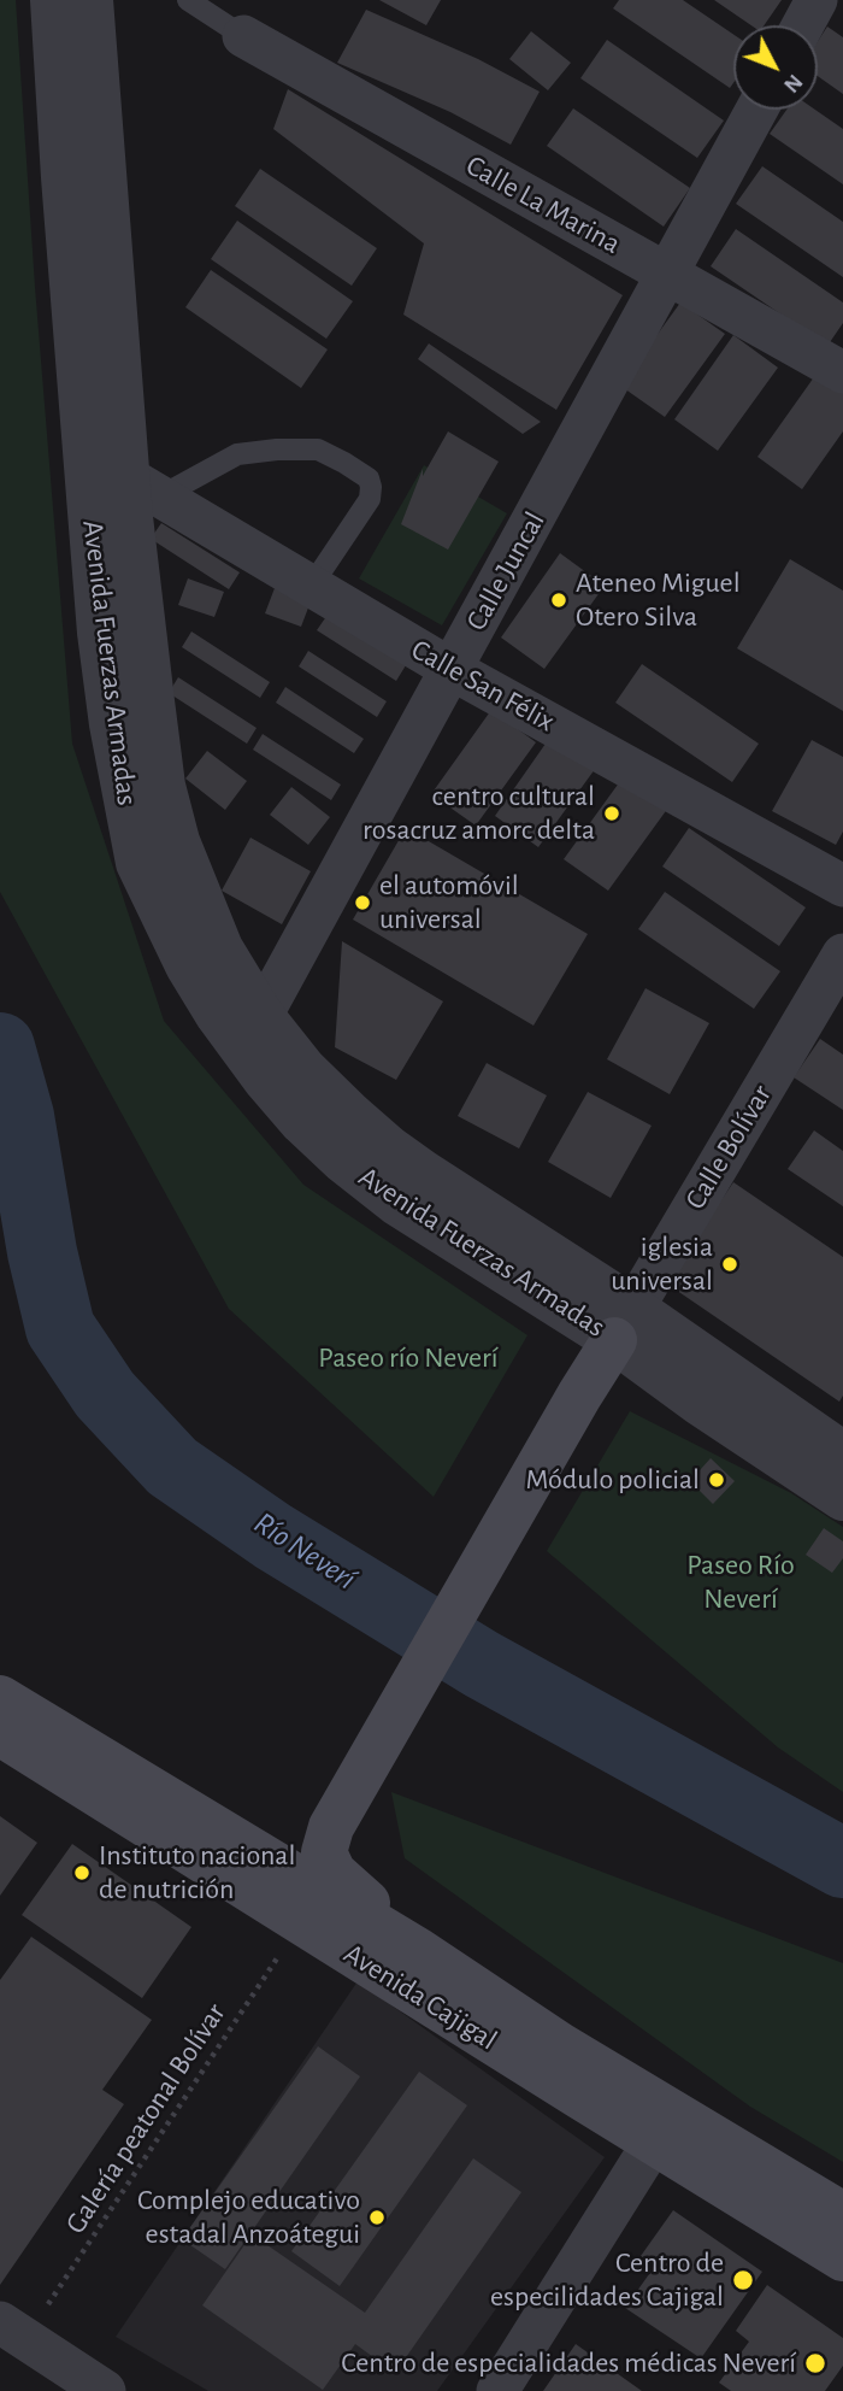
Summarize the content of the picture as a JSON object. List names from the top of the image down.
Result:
{
  "streets": {
    "main road": ["Avenida Cajigal"],
    "street": [
      "Calle La Marina",
      "Calle Juncal",
      "Avenida Fuerzas Armadas",
      "Calle San Félix",
      "Calle Bolívar"
    ],
    "path": ["Galería peatonal Bolívar"]
  },
  "crossings": [
    ["Calle La Marina", "Calle Juncal"],
    ["Calle Juncal", "Avenida Fuerzas Armadas"],
    ["Calle Juncal", "Calle San Félix"],
    ["Avenida Fuerzas Armadas", "Calle San Félix"],
    ["Avenida Fuerzas Armadas", "Calle Bolívar"],
    ["Avenida Cajigal", "Galería peatonal Bolívar"]
  ],
  "water": ["Río Neverí"],
  "parks": ["Paseo río Neverí", "Paseo Río Neverí"],
  "places": [
    "Ateneo Miguel Otero Silva",
    "centro cultural rosacruz amorc delta",
    "el automóvil universal",
    "iglesia universal",
    "Módulo policial",
    "Instituto nacional de nutrición",
    "Complejo educativo estadal Anzoátegui",
    "Centro de especilidades Cajigal",
    "Centro de especialidades médicas Neverí"
  ],
  "north": "bottom right"
}
